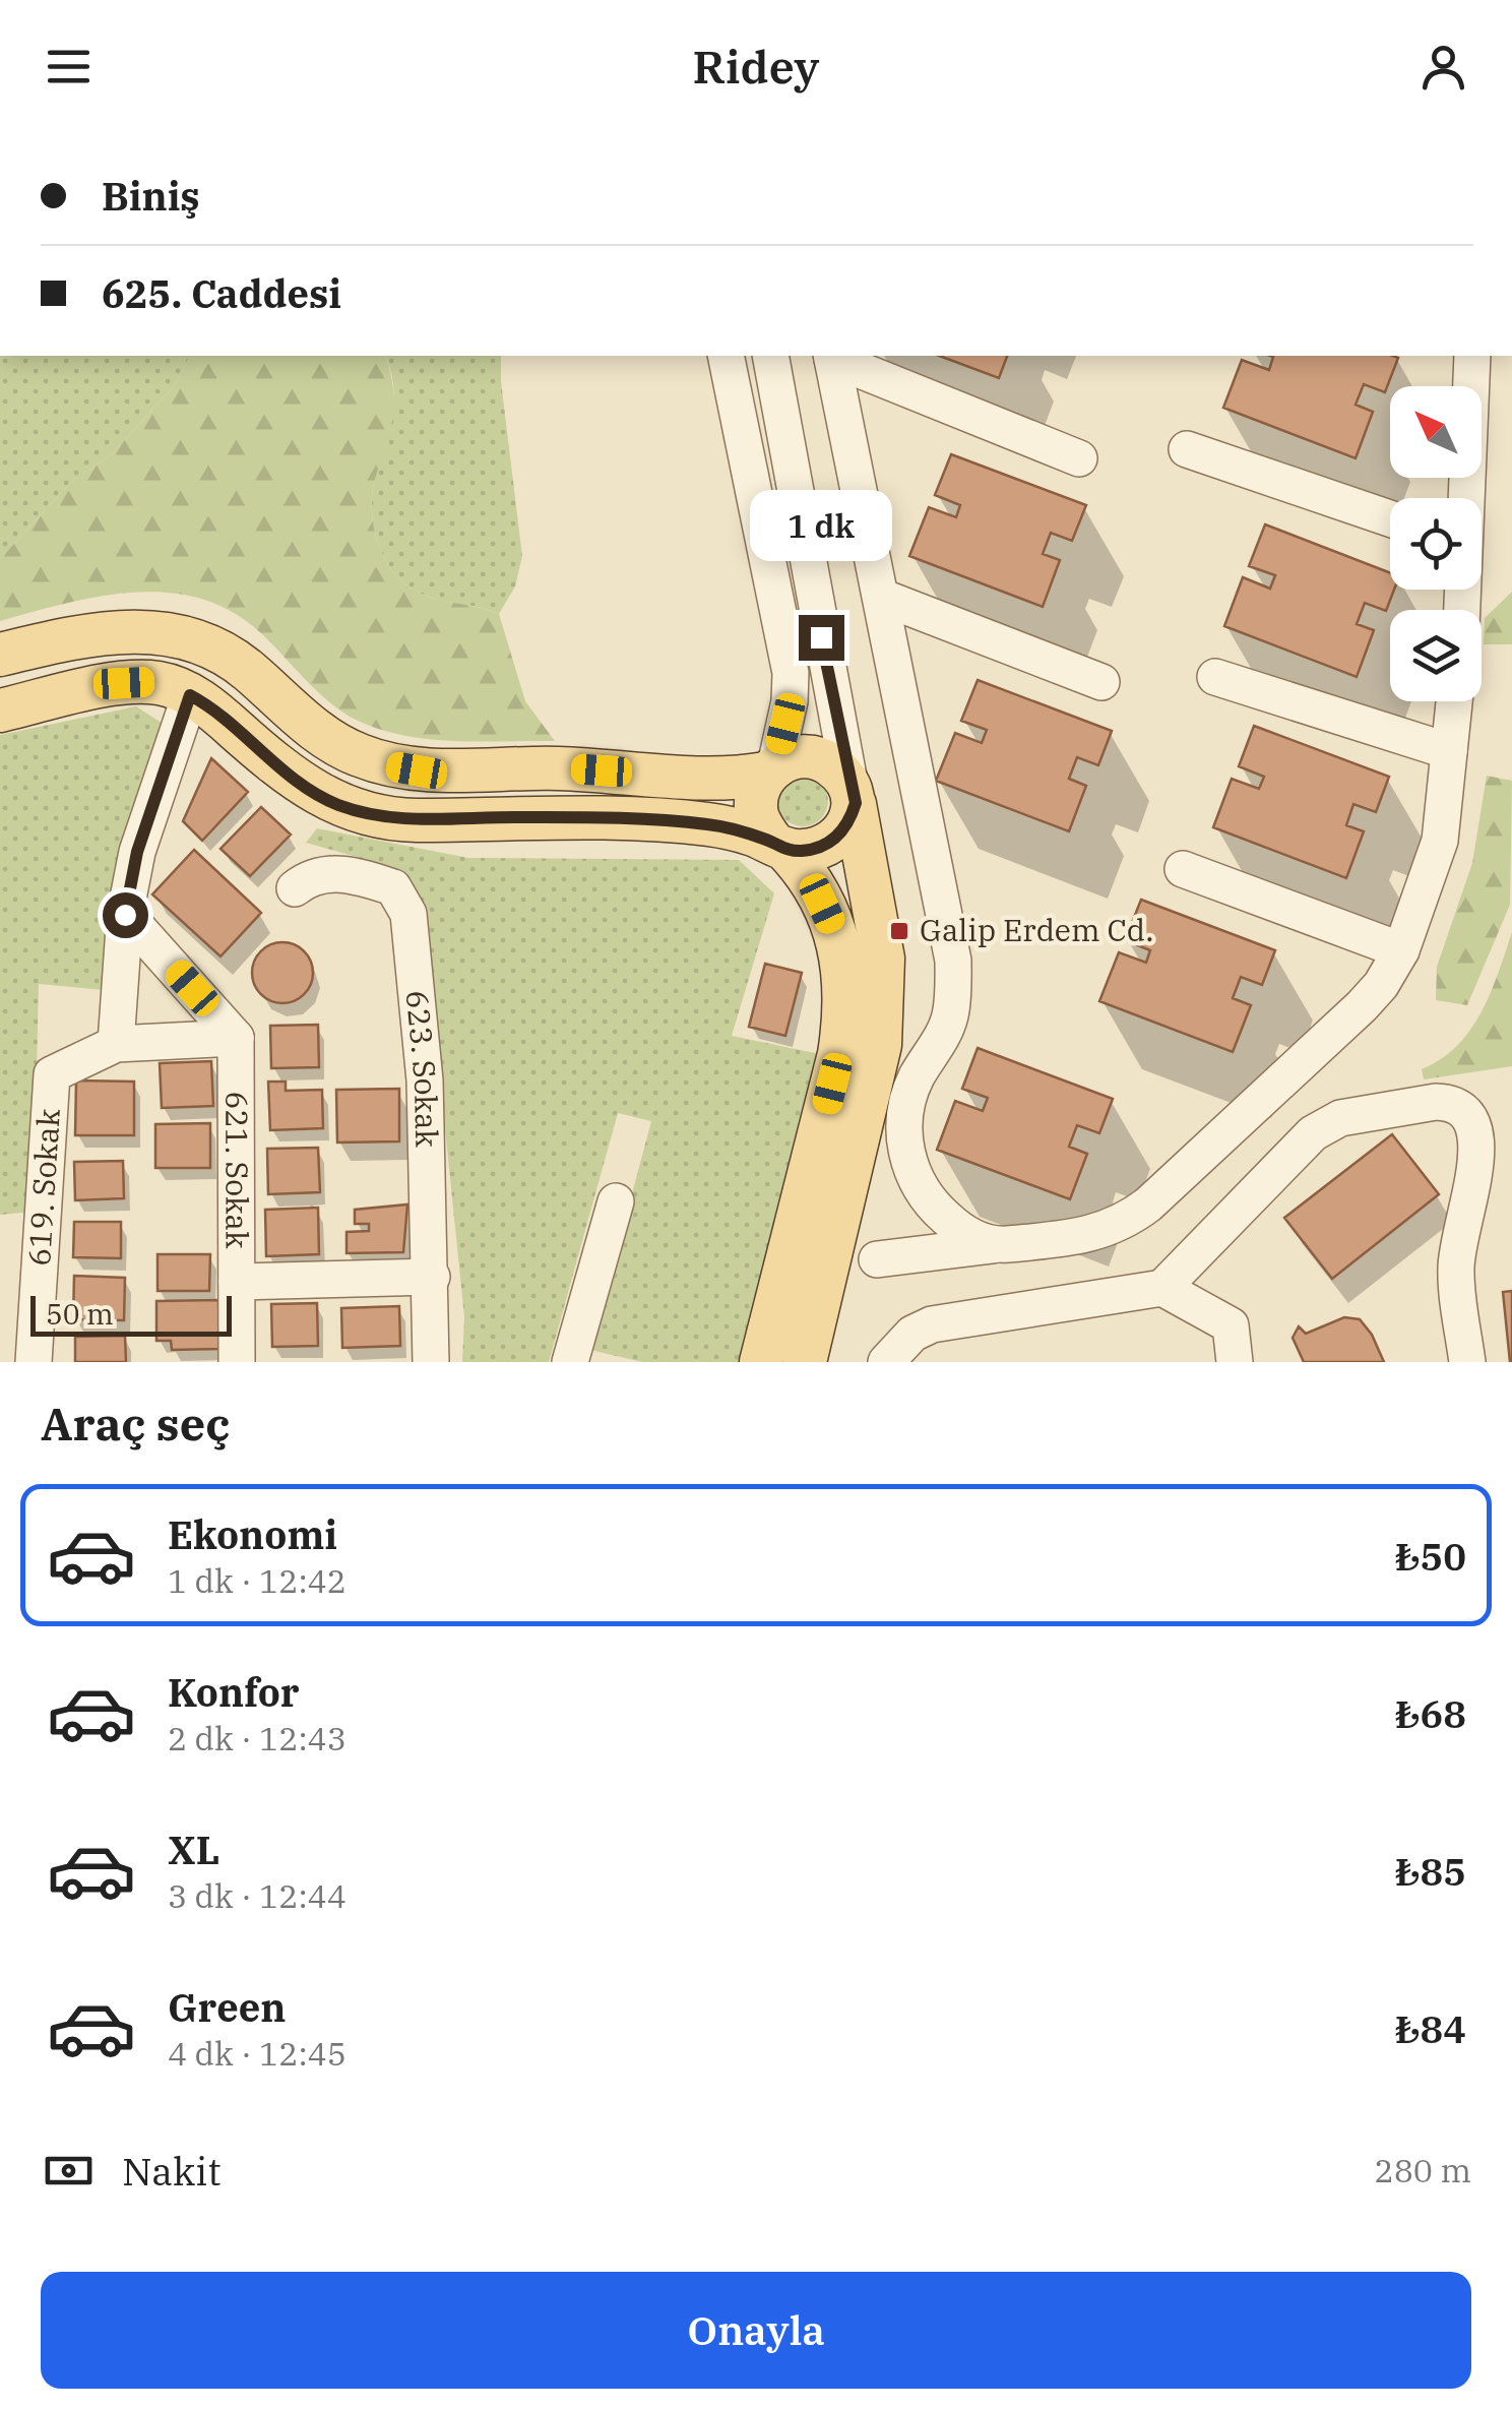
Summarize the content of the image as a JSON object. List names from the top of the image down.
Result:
{
  "streets": {
    "street": ["623. Sokak", "621. Sokak", "619. Sokak"]
  },
  "places": {
    "transit": ["Galip Erdem Cd."]
  },
  "scale_bar": "50 m",
  "north": "top left",
  "page": {
    "header": "Ridey",
    "banner": ["Biniş", "625. Caddesi"],
    "bubble": "1 dk",
    "scale": "50 m",
    "heading": "Araç seç",
    "list": [
      {
        "name": "Ekonomi",
        "note": "1 dk · 12:42",
        "value": "₺50"
      },
      {
        "name": "Konfor",
        "note": "2 dk · 12:43",
        "value": "₺68"
      },
      {
        "name": "XL",
        "note": "3 dk · 12:44",
        "value": "₺85"
      },
      {
        "name": "Green",
        "note": "4 dk · 12:45",
        "value": "₺84"
      }
    ],
    "pay": ["Nakit", "280 m"],
    "buttons": "Onayla"
  }
}
